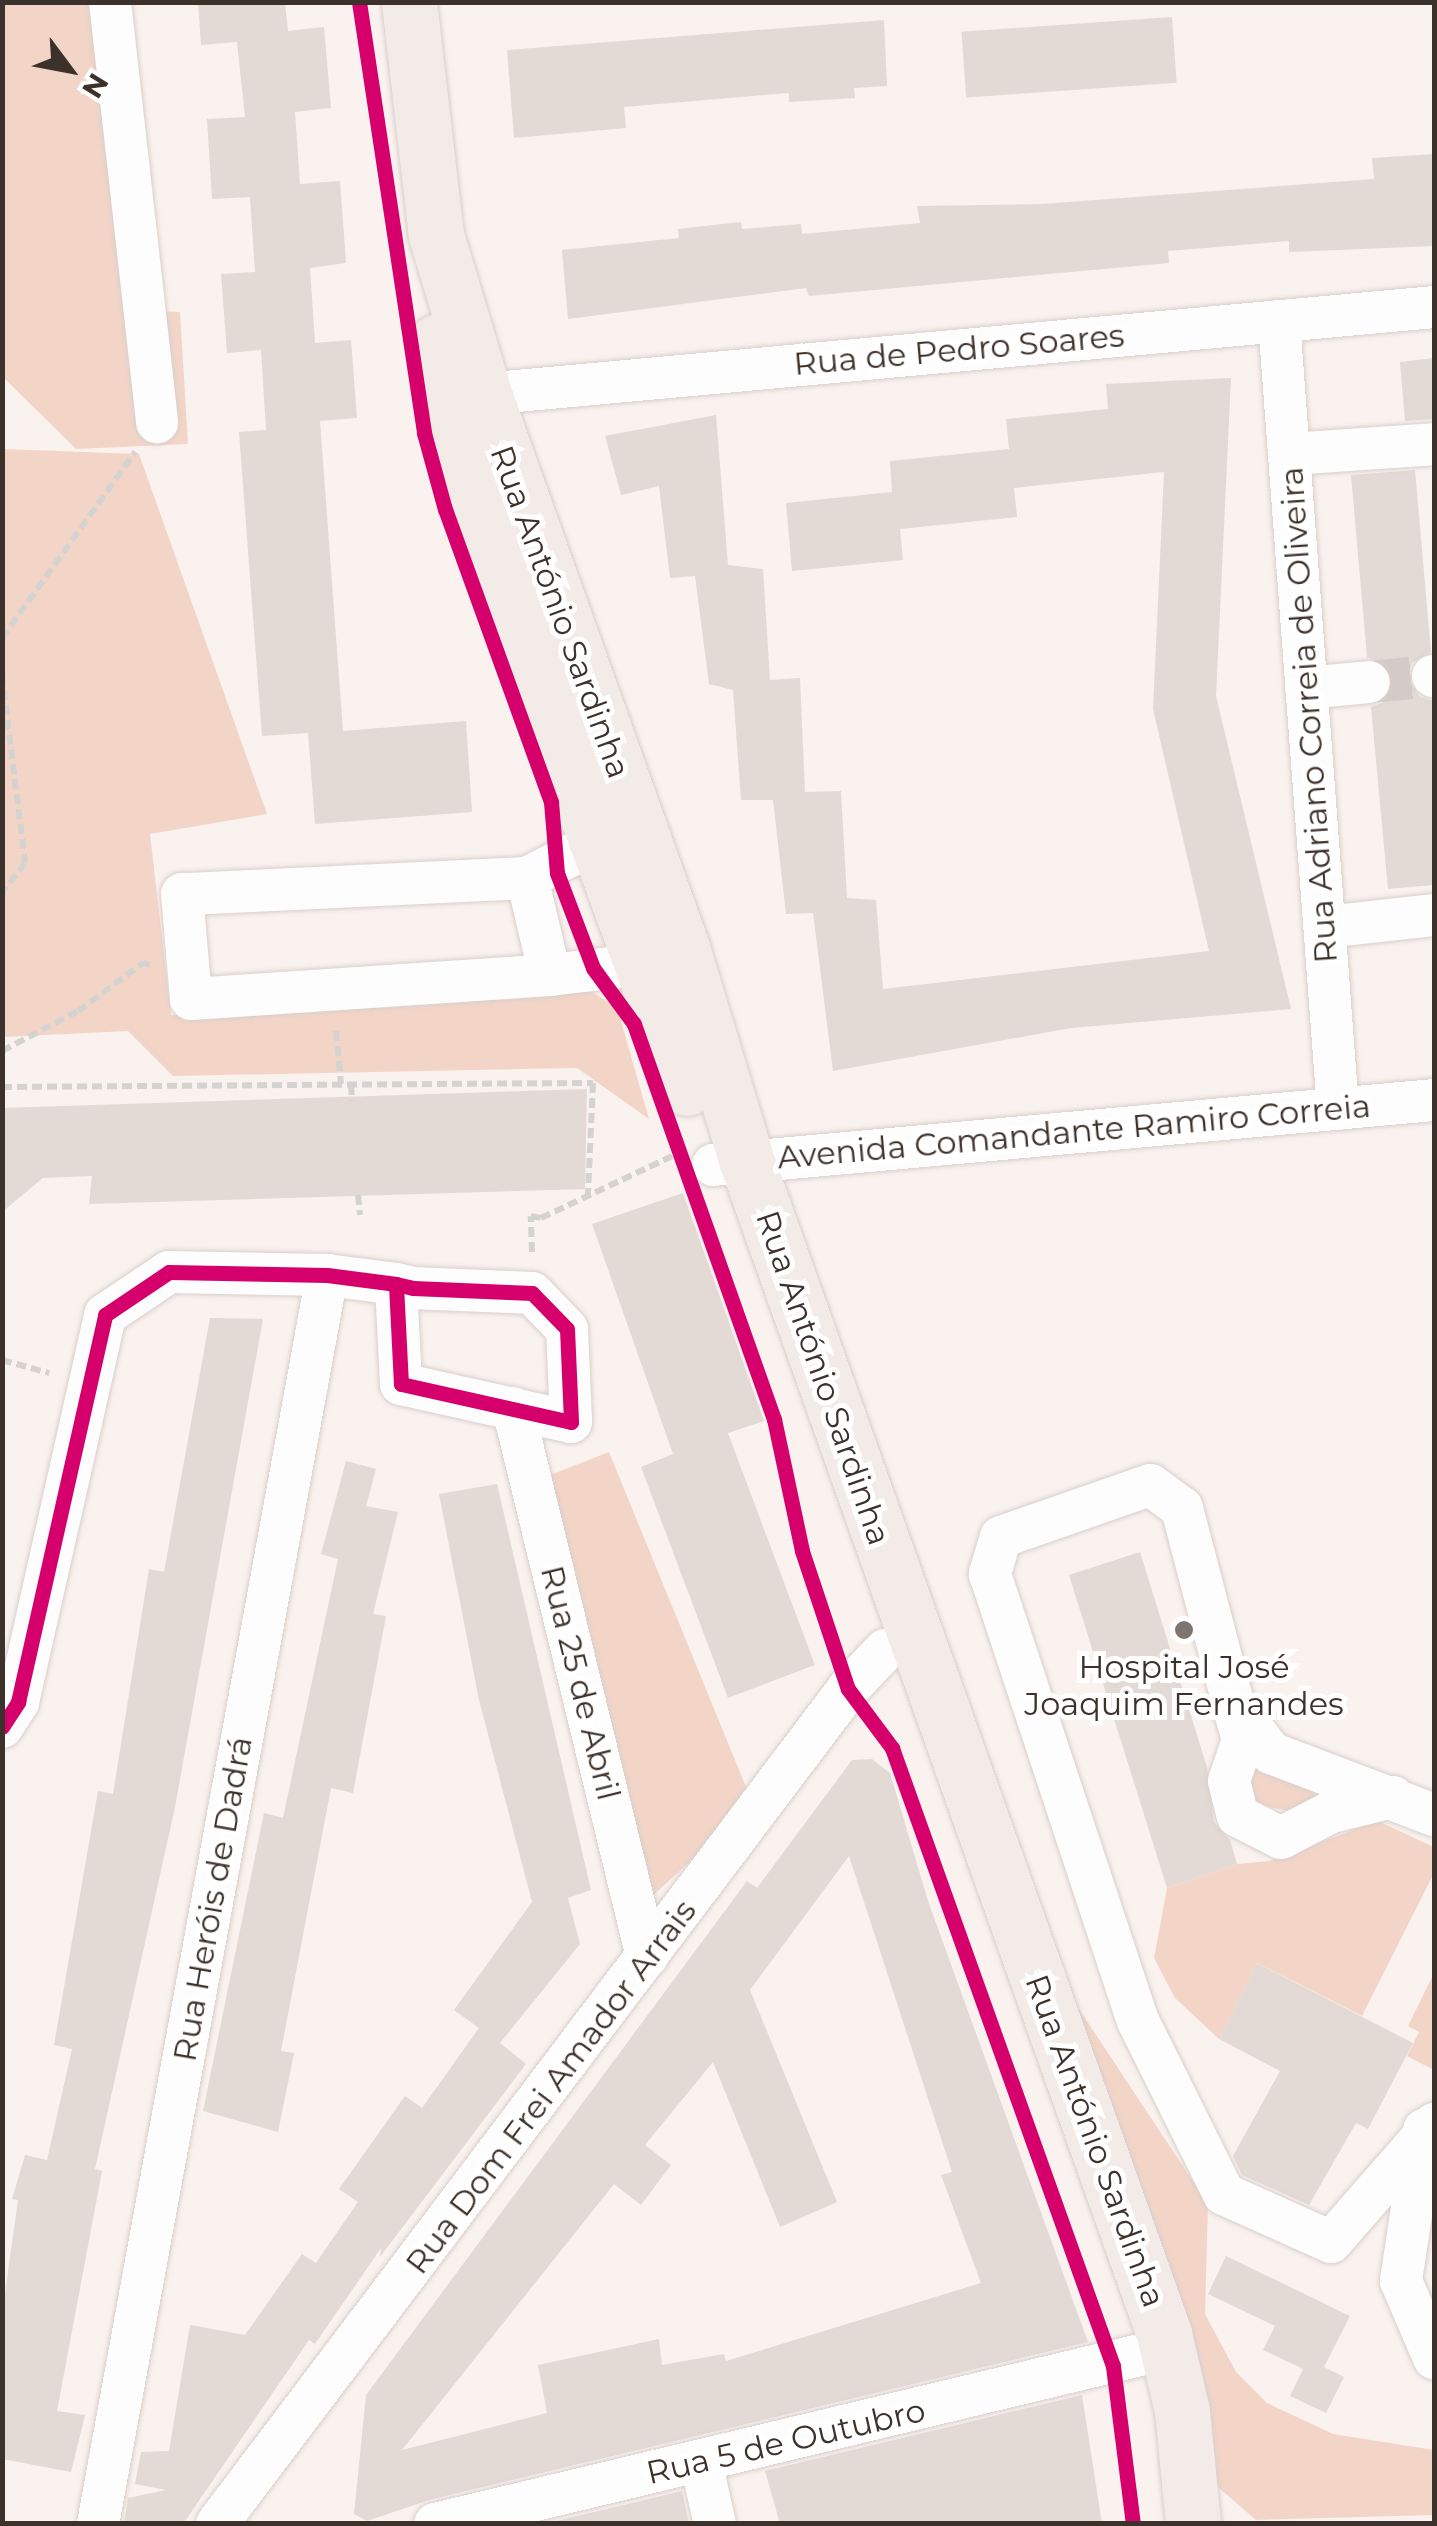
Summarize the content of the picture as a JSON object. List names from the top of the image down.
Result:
{
  "streets": {
    "main road": ["Rua António Sardinha"],
    "street": [
      "Rua de Pedro Soares",
      "Rua Adriano Correia de Oliveira",
      "Avenida Comandante Ramiro Correia",
      "Rua 25 de Abril",
      "Rua Heróis de Dadrá",
      "Rua Dom Frei Amador Arrais",
      "Rua 5 de Outubro"
    ]
  },
  "crossings": [
    ["Rua de Pedro Soares", "Rua António Sardinha"],
    ["Rua de Pedro Soares", "Rua Adriano Correia de Oliveira"],
    ["Rua António Sardinha", "Avenida Comandante Ramiro Correia"],
    ["Rua António Sardinha", "Rua Dom Frei Amador Arrais"],
    ["Rua António Sardinha", "Rua 5 de Outubro"],
    ["Rua Adriano Correia de Oliveira", "Avenida Comandante Ramiro Correia"],
    ["Rua 25 de Abril", "Rua Dom Frei Amador Arrais"]
  ],
  "places": ["Hospital José Joaquim Fernandes"],
  "north": "bottom right"
}
